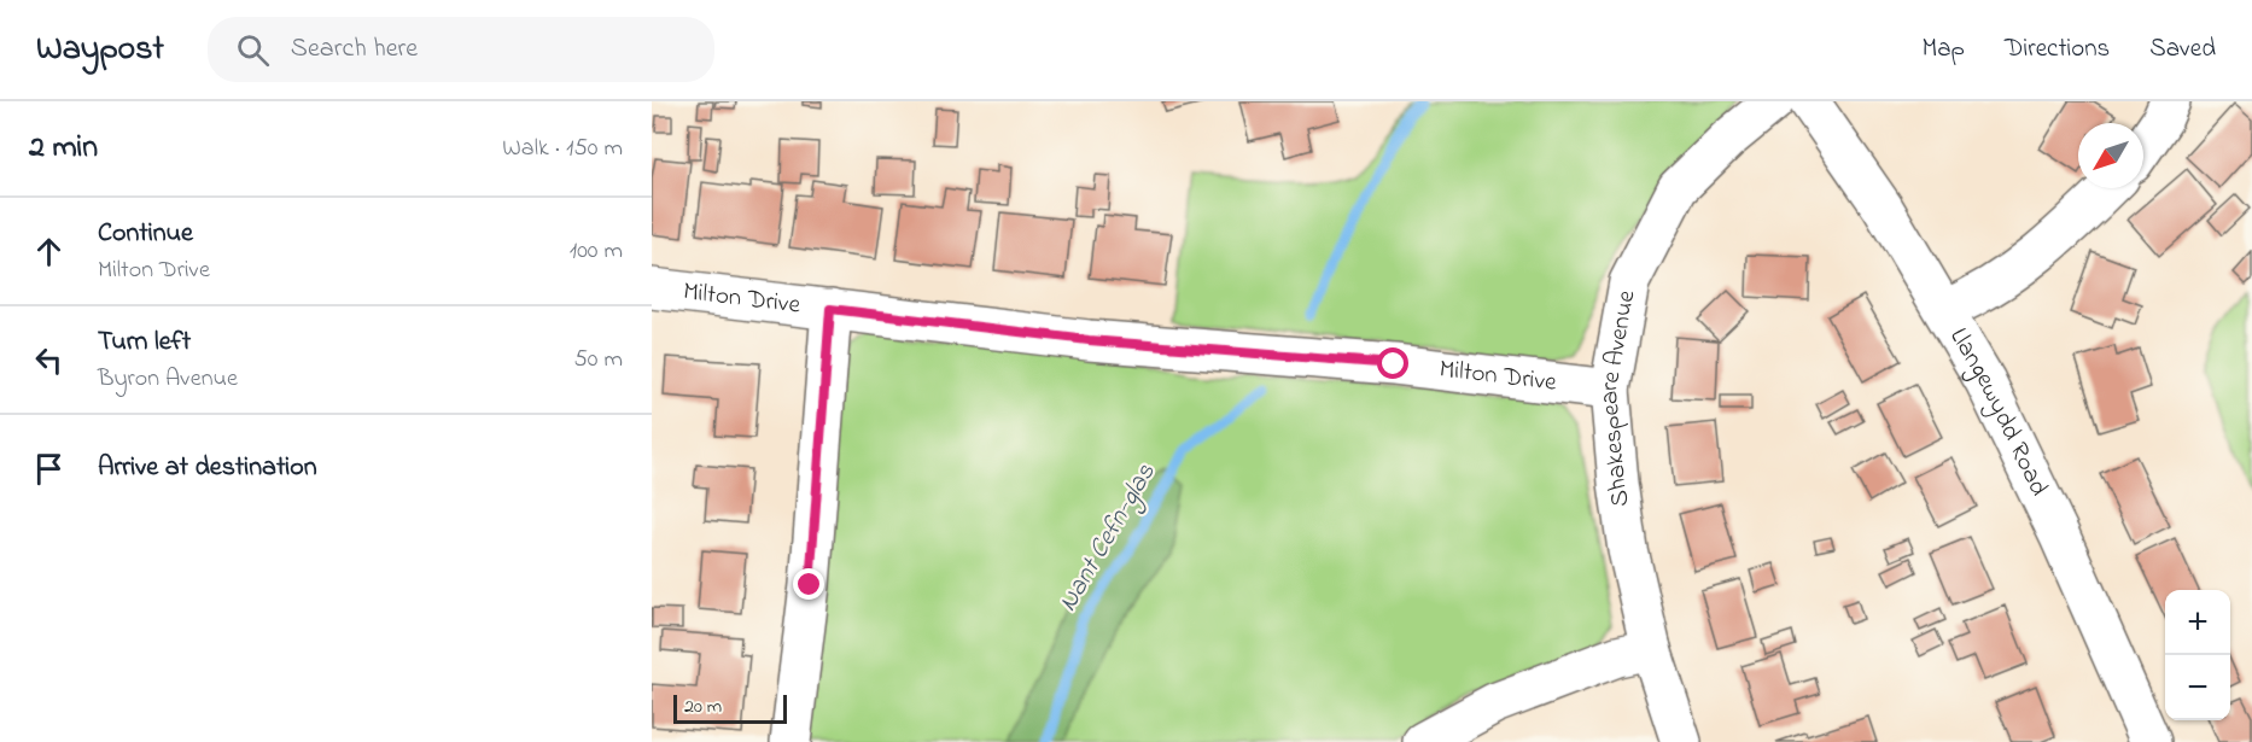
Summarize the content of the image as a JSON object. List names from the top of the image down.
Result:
{
  "streets": {
    "street": ["Milton Drive", "Shakespeare Avenue", "Llangewydd Road"]
  },
  "crossings": [
    ["Milton Drive", "Shakespeare Avenue"]
  ],
  "water": ["Nant Cefn-glas"],
  "scale_bar": "20 m",
  "north": "bottom left",
  "page": {
    "header": "Waypost",
    "search": "Search here",
    "nav": ["Map", "Directions", "Saved"],
    "heading": ["2 min", "Walk · 150 m"],
    "list": [
      ["Continue", "Milton Drive", "100 m"],
      ["Turn left", "Byron Avenue", "50 m"],
      "Arrive at destination"
    ],
    "map_buttons": ["+", "−"],
    "scale": "20 m"
  }
}
